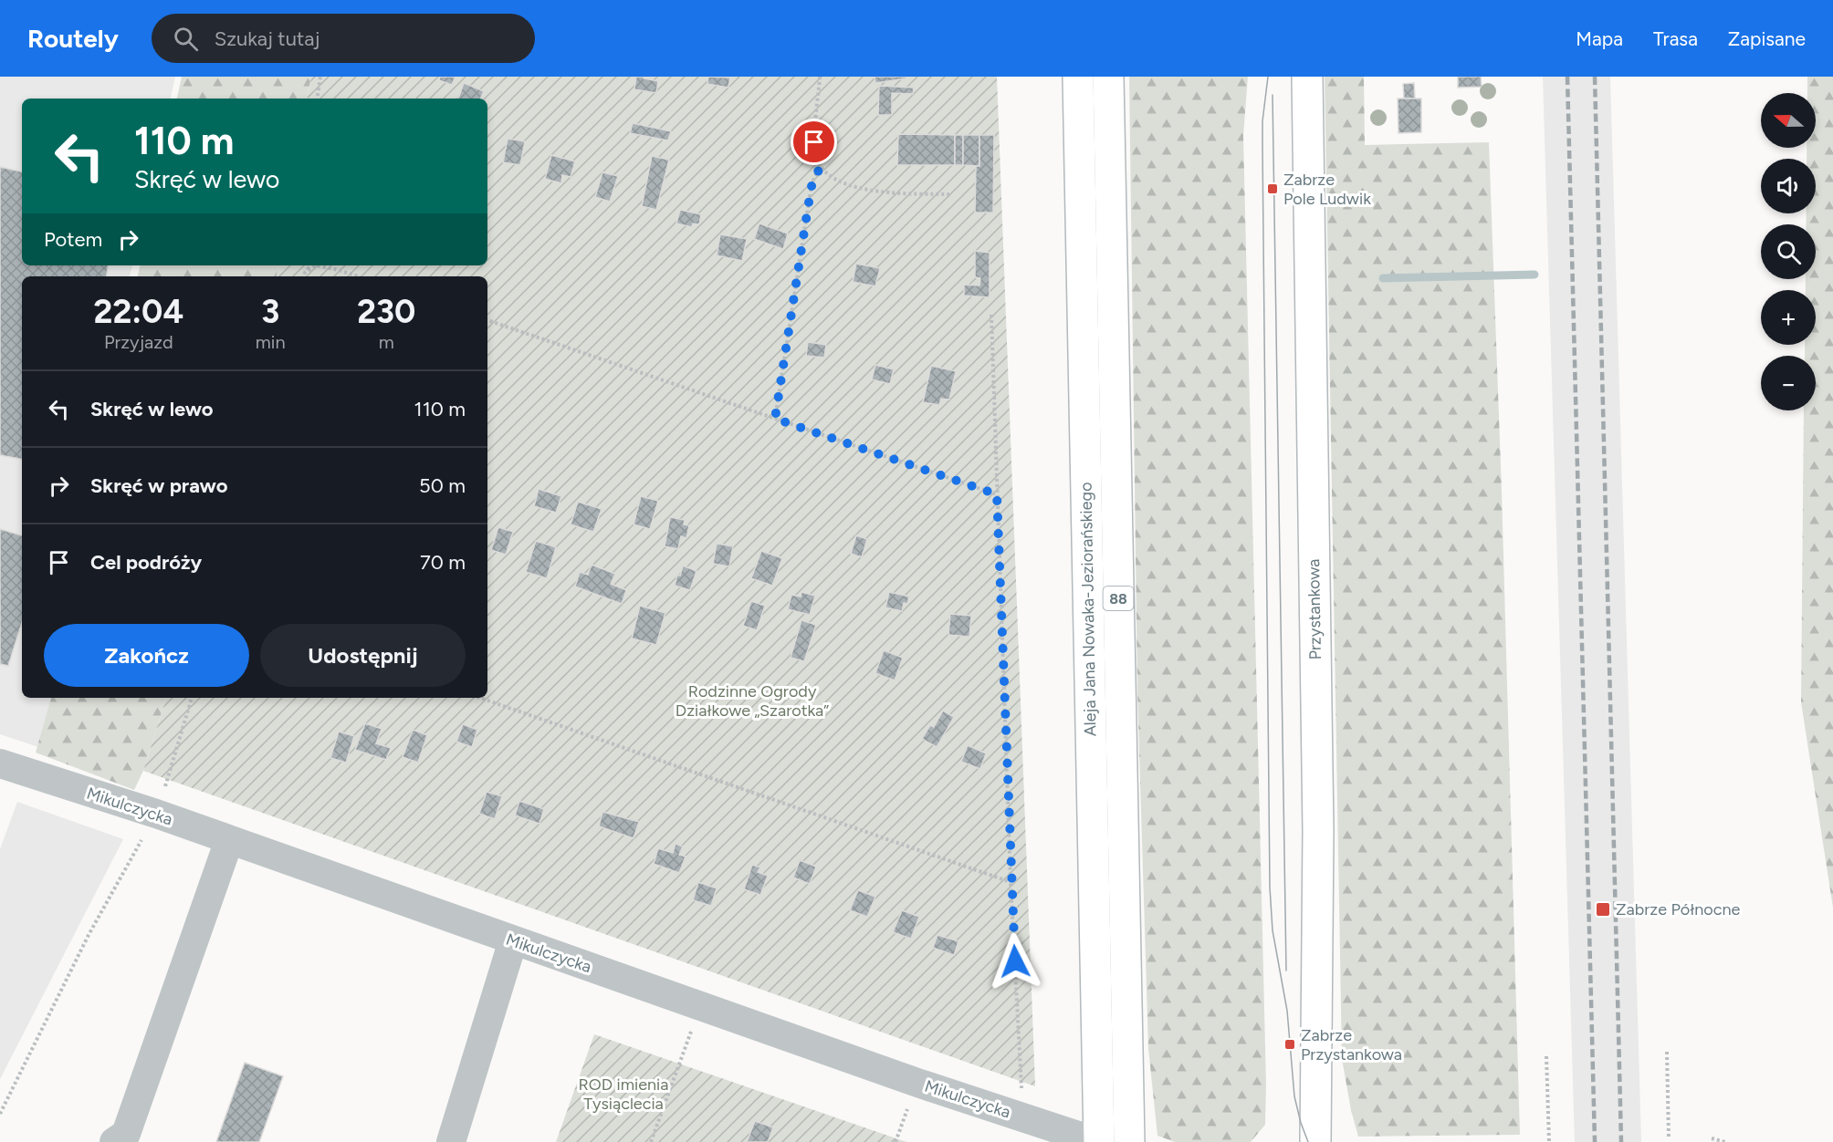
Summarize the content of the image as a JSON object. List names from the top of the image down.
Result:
{
  "streets": {
    "main road": ["88", "Aleja Jana Nowaka-Jeziorańskiego", "Przystankowa"],
    "street": ["Mikulczycka"]
  },
  "crossings": [
    ["Aleja Jana Nowaka-Jeziorańskiego", "Mikulczycka"]
  ],
  "parks": ["Rodzinne Ogrody Działkowe „Szarotka”", "ROD imienia Tysiąclecia"],
  "places": {
    "transit": ["Zabrze Pole Ludwik", "Zabrze Północne", "Zabrze Przystankowa"]
  },
  "north": "left",
  "page": {
    "header": "Routely",
    "search": "Szukaj tutaj",
    "nav": ["Mapa", "Trasa", "Zapisane"],
    "map_buttons": ["+", "−"],
    "turn": ["110 m", "Skręć w lewo"],
    "then": "Potem",
    "eta": [
      "22:04",
      "Przyjazd",
      "3",
      "min",
      "230",
      "m"
    ],
    "list": [
      {
        "name": "Skręć w lewo",
        "value": "110 m"
      },
      {
        "name": "Skręć w prawo",
        "value": "50 m"
      },
      {
        "name": "Cel podróży",
        "value": "70 m"
      }
    ],
    "buttons": ["Zakończ", "Udostępnij"]
  }
}
